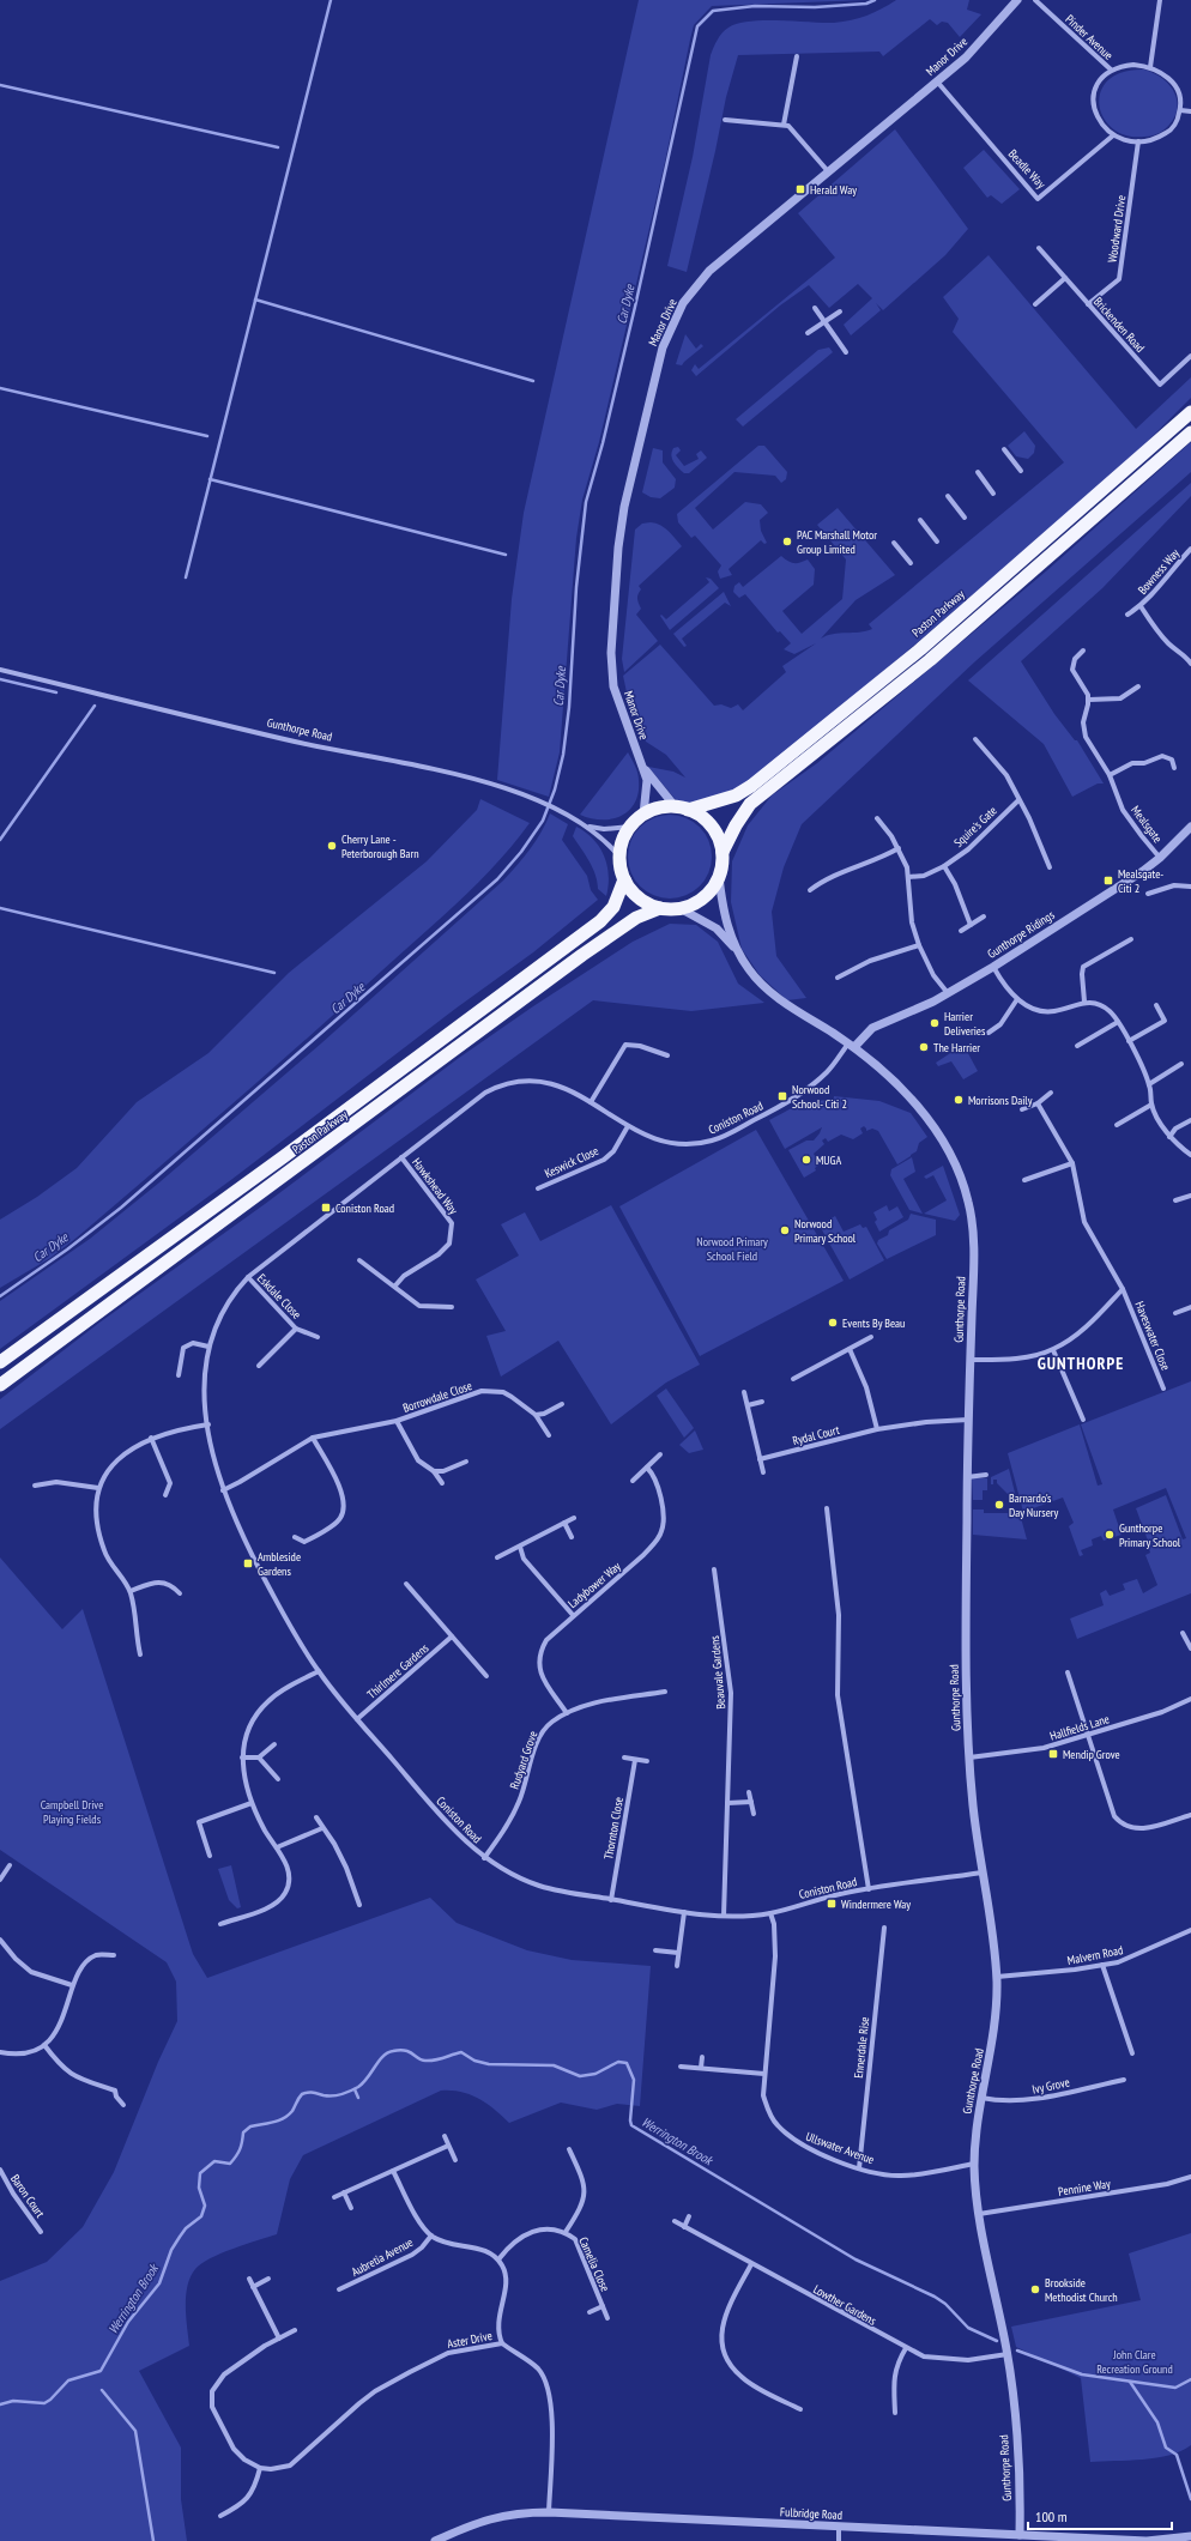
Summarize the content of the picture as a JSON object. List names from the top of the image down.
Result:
{
  "streets": {
    "highway": ["Paston Parkway"],
    "street": [
      "Pinder Avenue",
      "Manor Drive",
      "Beadle Way",
      "Woodward Drive",
      "Brickenden Road",
      "Bowness Way",
      "Gunthorpe Road",
      "Mealsgate",
      "Squire's Gate",
      "Gunthorpe Ridings",
      "Coniston Road",
      "Keswick Close",
      "Hawkshead Way",
      "Eskdale Close",
      "Haveswater Close",
      "Borrowdale Close",
      "Rydal Court",
      "Ladybower Way",
      "Thirlmere Gardens",
      "Beauvale Gardens",
      "Hallfields Lane",
      "Rudyard Grove",
      "Thornton Close",
      "Malvern Road",
      "Ennerdale Rise",
      "Ivy Grove",
      "Ullswater Avenue",
      "Pennine Way",
      "Baron Court",
      "Aubretia Avenue",
      "Camelia Close",
      "Lowther Gardens",
      "Aster Drive",
      "Fulbridge Road"
    ]
  },
  "crossings": [
    ["Pinder Avenue", "Beadle Way"],
    ["Pinder Avenue", "Woodward Drive"],
    ["Manor Drive", "Beadle Way"],
    ["Manor Drive", "Paston Parkway"],
    ["Manor Drive", "Gunthorpe Road"],
    ["Beadle Way", "Woodward Drive"],
    ["Woodward Drive", "Brickenden Road"],
    ["Paston Parkway", "Gunthorpe Road"],
    ["Gunthorpe Road", "Gunthorpe Ridings"],
    ["Gunthorpe Road", "Coniston Road"],
    ["Gunthorpe Road", "Haveswater Close"],
    ["Gunthorpe Road", "Rydal Court"],
    ["Gunthorpe Road", "Hallfields Lane"],
    ["Gunthorpe Road", "Malvern Road"],
    ["Gunthorpe Road", "Ivy Grove"],
    ["Gunthorpe Road", "Ullswater Avenue"],
    ["Gunthorpe Road", "Pennine Way"],
    ["Gunthorpe Road", "Lowther Gardens"],
    ["Gunthorpe Road", "Fulbridge Road"],
    ["Mealsgate", "Gunthorpe Ridings"],
    ["Gunthorpe Ridings", "Coniston Road"],
    ["Coniston Road", "Keswick Close"],
    ["Coniston Road", "Hawkshead Way"],
    ["Coniston Road", "Eskdale Close"],
    ["Coniston Road", "Borrowdale Close"],
    ["Coniston Road", "Thirlmere Gardens"],
    ["Coniston Road", "Beauvale Gardens"],
    ["Coniston Road", "Rudyard Grove"],
    ["Coniston Road", "Thornton Close"],
    ["Coniston Road", "Ullswater Avenue"],
    ["Ladybower Way", "Rudyard Grove"],
    ["Ennerdale Rise", "Ullswater Avenue"],
    ["Aubretia Avenue", "Camelia Close"],
    ["Aster Drive", "Fulbridge Road"]
  ],
  "districts": ["GUNTHORPE"],
  "water": ["Car Dyke", "Werrington Brook"],
  "parks": ["Norwood Primary School Field", "Campbell Drive Playing Fields", "John Clare Recreation Ground"],
  "places": {
    "transit": [
      "Herald Way",
      "Mealsgate- Citi 2",
      "Norwood School- Citi 2",
      "Coniston Road",
      "Ambleside Gardens",
      "Mendip Grove",
      "Windermere Way"
    ],
    "other": [
      "PAC Marshall Motor Group Limited",
      "Cherry Lane - Peterborough Barn",
      "Harrier Deliveries",
      "The Harrier",
      "Morrisons Daily",
      "MUGA",
      "Norwood Primary School",
      "Events By Beau",
      "Barnardo's Day Nursery",
      "Gunthorpe Primary School",
      "Brookside Methodist Church"
    ]
  },
  "scale_bar": "100 m"
}
